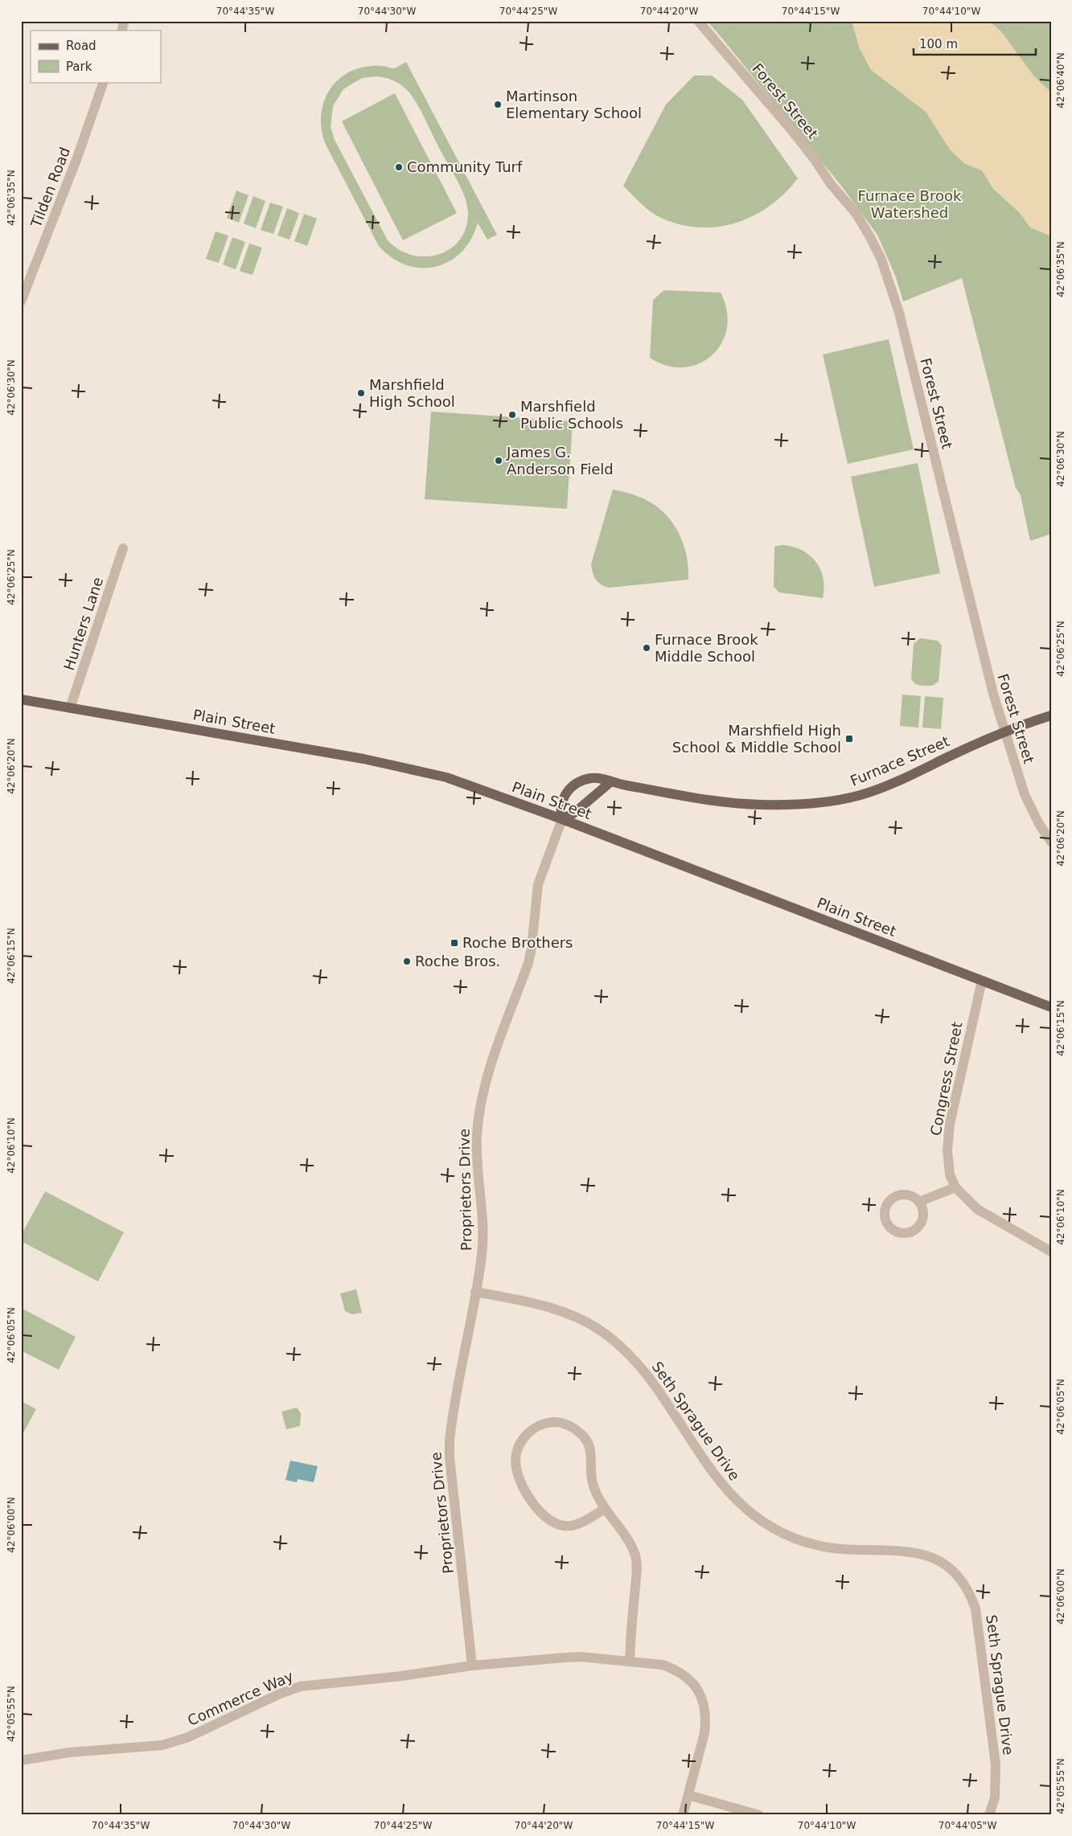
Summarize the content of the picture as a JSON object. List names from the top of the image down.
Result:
{
  "streets": {
    "main road": ["Plain Street", "Furnace Street"],
    "street": [
      "Forest Street",
      "Tilden Road",
      "Hunters Lane",
      "Congress Street",
      "Proprietors Drive",
      "Seth Sprague Drive",
      "Commerce Way"
    ]
  },
  "crossings": [
    ["Forest Street", "Furnace Street"],
    ["Hunters Lane", "Plain Street"],
    ["Plain Street", "Furnace Street"],
    ["Plain Street", "Congress Street"],
    ["Plain Street", "Proprietors Drive"],
    ["Furnace Street", "Proprietors Drive"],
    ["Proprietors Drive", "Seth Sprague Drive"],
    ["Proprietors Drive", "Commerce Way"]
  ],
  "parks": ["Furnace Brook Watershed"],
  "places": {
    "other": [
      "Martinson Elementary School",
      "Community Turf",
      "Marshfield High School",
      "Marshfield Public Schools",
      "James G. Anderson Field",
      "Furnace Brook Middle School",
      "Roche Bros."
    ],
    "transit": ["Marshfield High School & Middle School", "Roche Brothers"]
  },
  "legend": ["Road", "Park"],
  "scale_bar": "100 m",
  "coordinates": [
    "70°44'35\"W",
    "70°44'30\"W",
    "70°44'25\"W",
    "70°44'20\"W",
    "70°44'15\"W",
    "70°44'10\"W",
    "42°06'40\"N",
    "42°06'35\"N",
    "42°06'30\"N",
    "42°06'25\"N",
    "42°06'20\"N",
    "42°06'15\"N",
    "42°06'10\"N",
    "42°06'05\"N",
    "42°06'00\"N",
    "42°05'55\"N",
    "70°44'05\"W"
  ]
}
